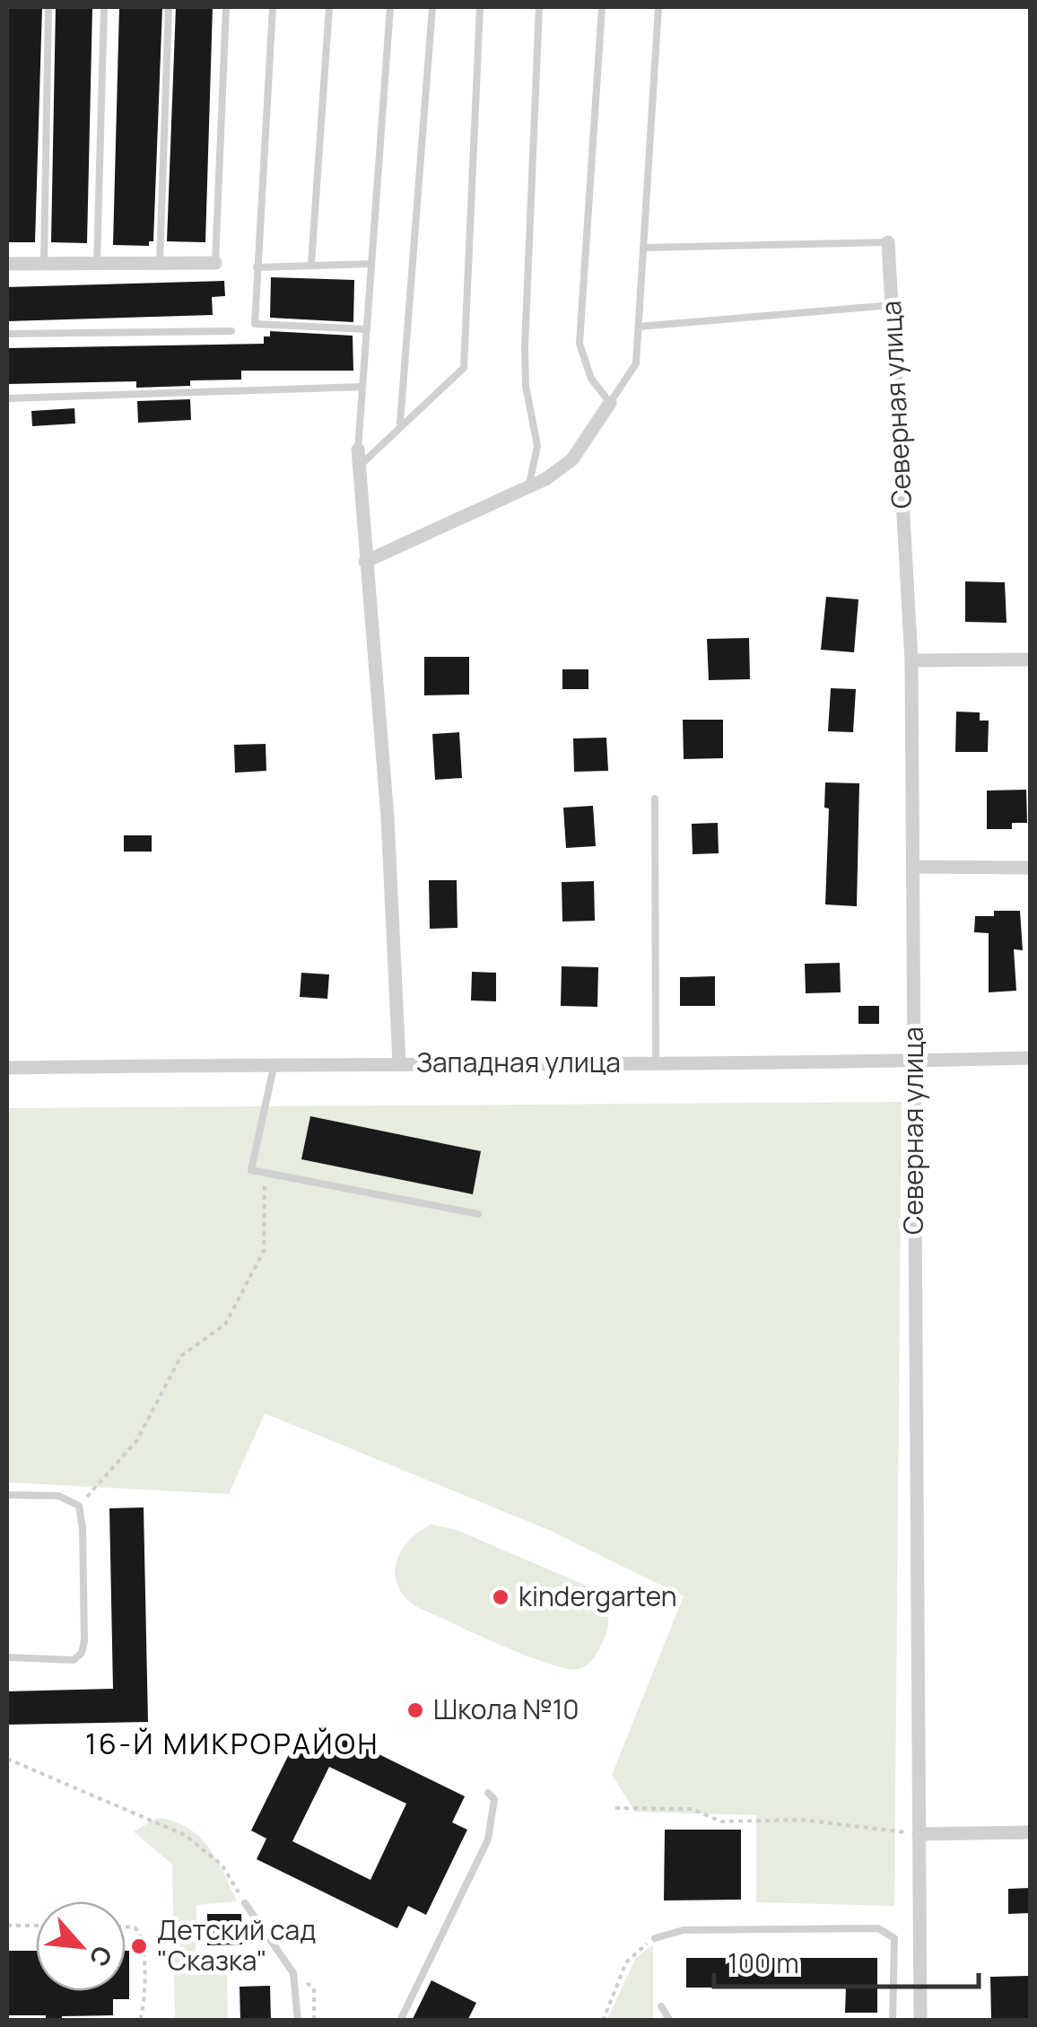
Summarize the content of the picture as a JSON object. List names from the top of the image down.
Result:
{
  "streets": {
    "street": ["Северная улица", "Западная улица"]
  },
  "crossings": [
    ["Северная улица", "Западная улица"]
  ],
  "districts": ["16-Й МИКРОРАЙОН"],
  "places": ["kindergarten", "Школа №10", "Детский сад \"Сказка\""],
  "scale_bar": "100 m",
  "north": "bottom right"
}
